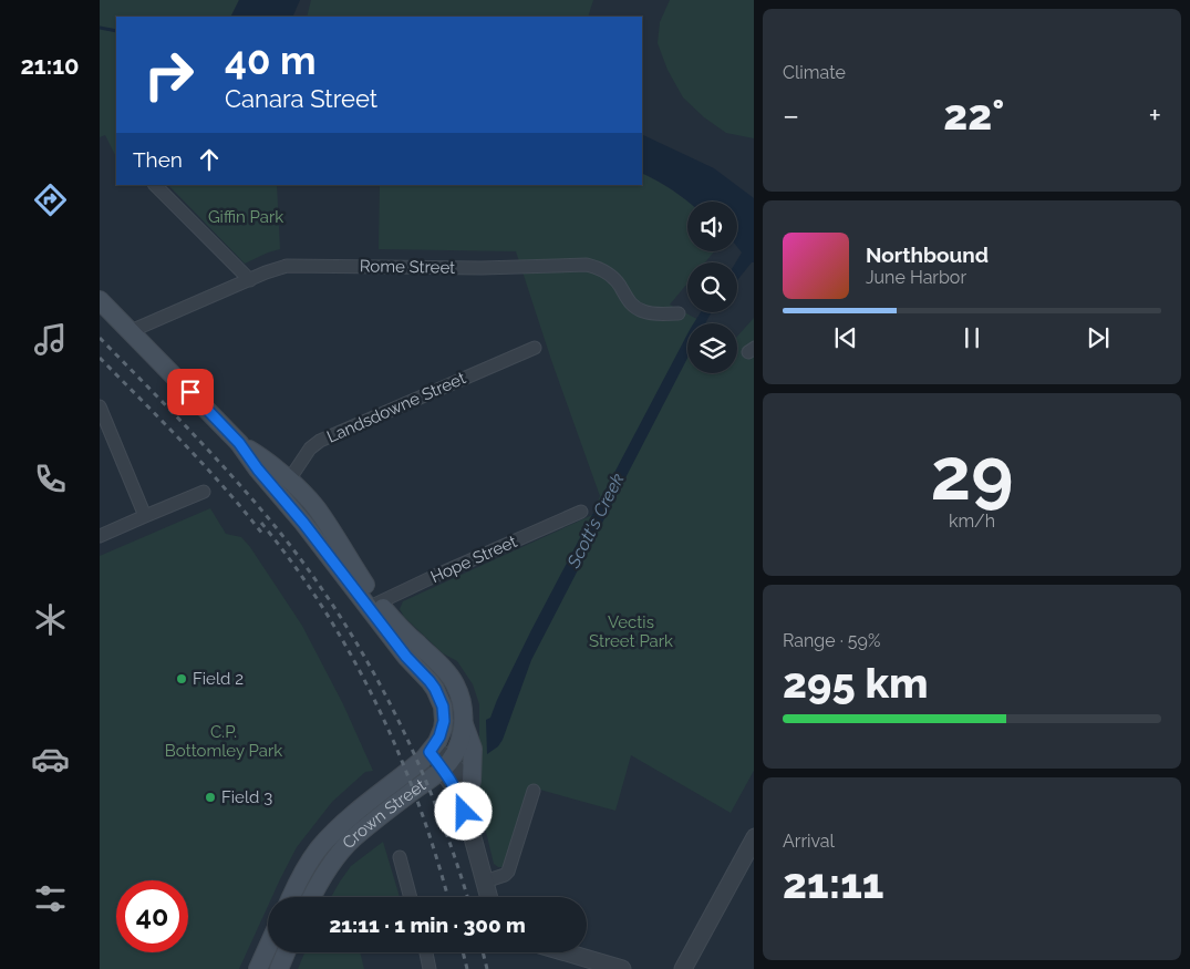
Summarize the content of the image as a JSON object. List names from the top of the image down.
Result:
{
  "streets": {
    "main road": ["Crown Street"],
    "street": ["Rome Street", "Landsdowne Street", "Hope Street"]
  },
  "water": ["Scott's Creek"],
  "parks": ["Giffin Park", "Vectis Street Park", "C.P. Bottomley Park"],
  "places": ["Field 2", "Field 3"],
  "page": {
    "tabs": "21:10",
    "tile": [
      "Climate",
      ["29", "km/h"],
      ["Range · 59%", "295 km"],
      ["Arrival", "21:11"]
    ],
    "turn": ["40 m", "Canara Street"],
    "heat": ["−", "22°", "+"],
    "then": "Then",
    "song": ["Northbound", "June Harbor"],
    "limit": "40",
    "trip": "21:11 · 1 min · 300 m"
  }
}
